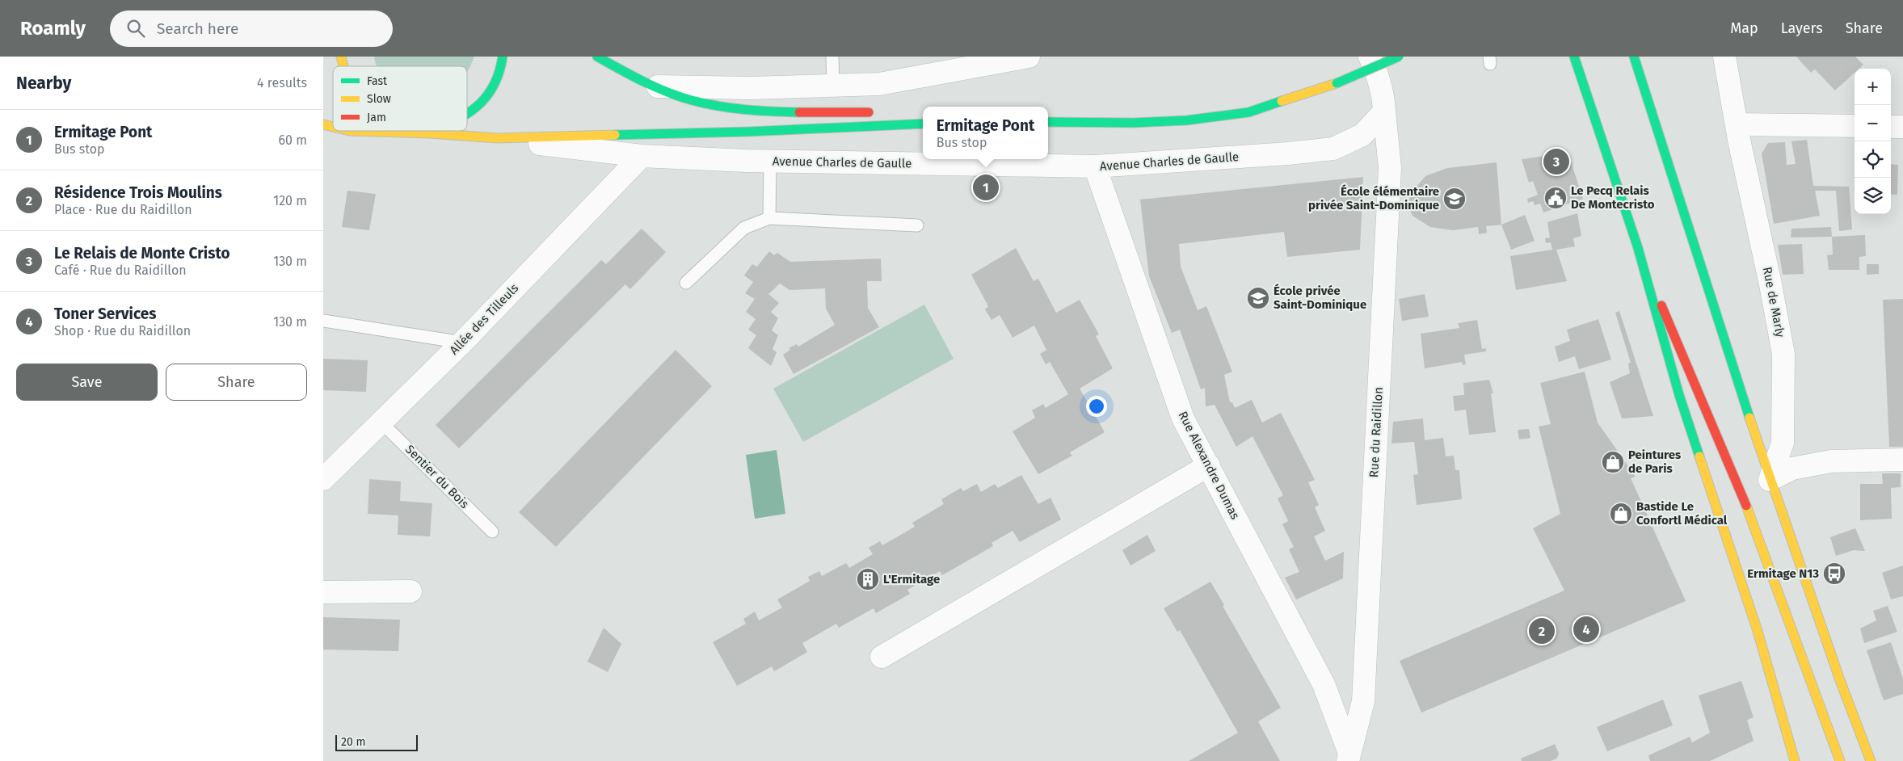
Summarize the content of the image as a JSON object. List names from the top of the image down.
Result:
{
  "streets": {
    "street": [
      "Avenue Charles de Gaulle",
      "Rue de Marly",
      "Allée des Tilleuls",
      "Rue du Raidillon",
      "Rue Alexandre Dumas"
    ],
    "lane": ["Sentier du Bois"]
  },
  "crossings": [
    ["Avenue Charles de Gaulle", "Allée des Tilleuls"],
    ["Avenue Charles de Gaulle", "Rue du Raidillon"],
    ["Avenue Charles de Gaulle", "Rue Alexandre Dumas"],
    ["Allée des Tilleuls", "Sentier du Bois"],
    ["Rue du Raidillon", "Rue Alexandre Dumas"]
  ],
  "places": {
    "public building": ["Le Pecq Relais De Montecristo"],
    "school or university": ["École élémentaire privée Saint-Dominique", "École privée Saint-Dominique"],
    "shop": ["Peintures de Paris", "Bastide Le Confortl Médical"],
    "bus stop": ["Ermitage N13"],
    "building": ["L'Ermitage"]
  },
  "legend": ["Fast", "Slow", "Jam"],
  "scale_bar": "20 m",
  "page": {
    "header": "Roamly",
    "search": "Search here",
    "nav": ["Map", "Layers", "Share"],
    "heading": ["Nearby", "4 results"],
    "map_buttons": ["+", "−"],
    "popup": ["Ermitage Pont", "Bus stop"],
    "list": [
      {
        "mark": "1",
        "name": "Ermitage Pont",
        "note": "Bus stop",
        "value": "60 m"
      },
      {
        "mark": "2",
        "name": "Résidence Trois Moulins",
        "note": "Place · Rue du Raidillon",
        "value": "120 m"
      },
      {
        "mark": "3",
        "name": "Le Relais de Monte Cristo",
        "note": "Café · Rue du Raidillon",
        "value": "130 m"
      },
      {
        "mark": "4",
        "name": "Toner Services",
        "note": "Shop · Rue du Raidillon",
        "value": "130 m"
      }
    ],
    "pins": [
      "3",
      "1",
      "4",
      "2"
    ],
    "buttons": ["Save", "Share"],
    "scale": "20 m"
  }
}
